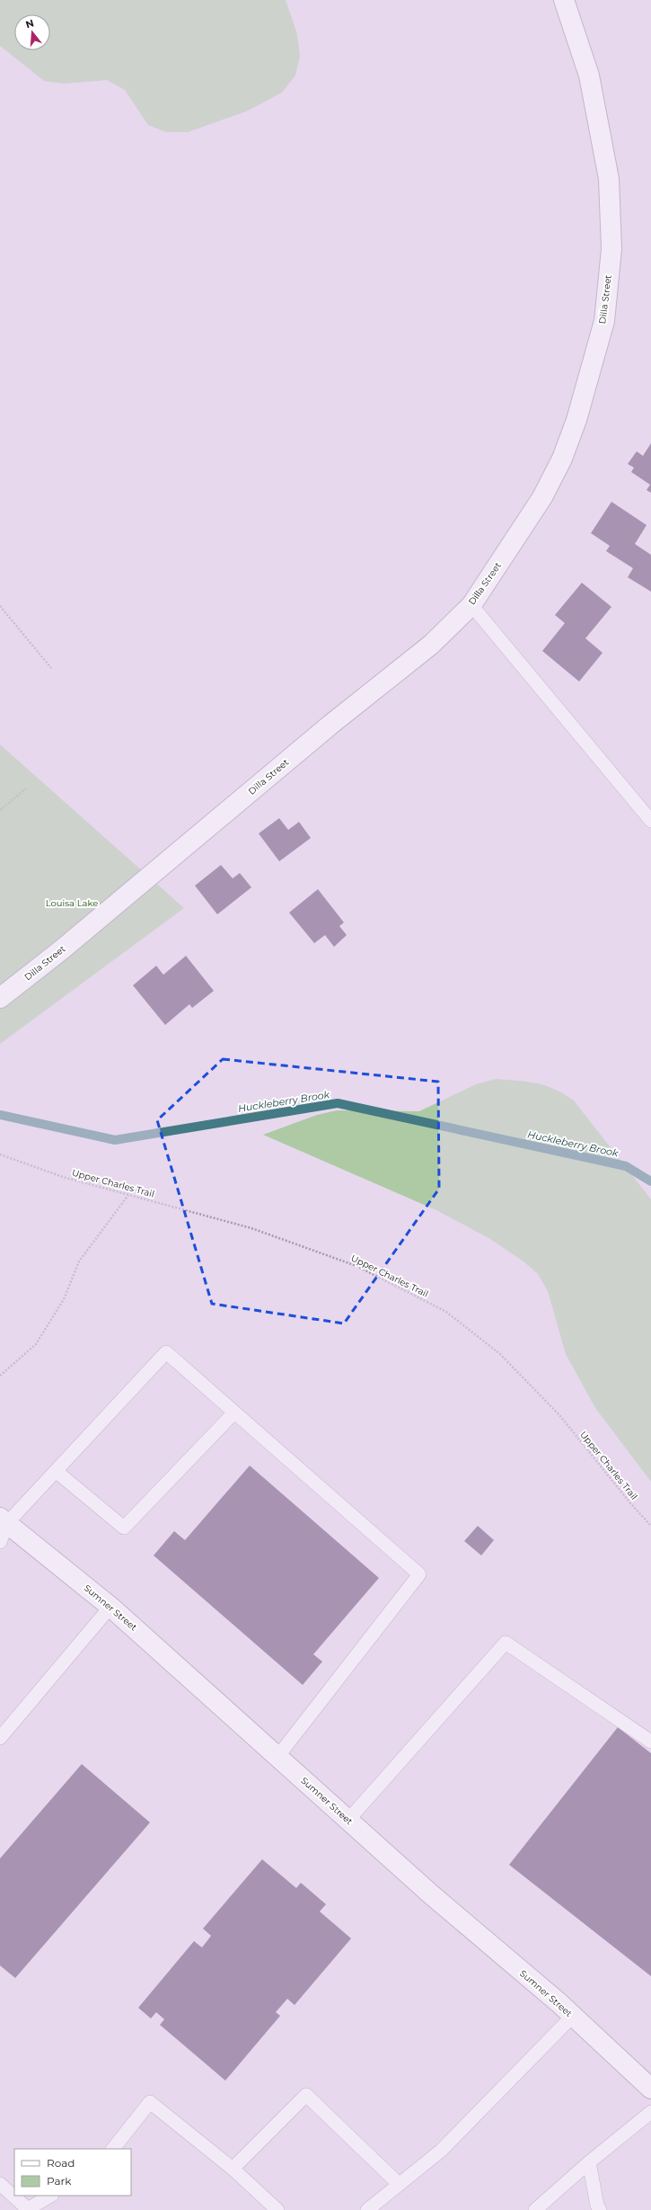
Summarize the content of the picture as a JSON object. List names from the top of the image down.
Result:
{
  "streets": {
    "main road": ["Dilla Street", "Sumner Street"],
    "path": ["Upper Charles Trail"]
  },
  "water": ["Huckleberry Brook"],
  "parks": ["Louisa Lake"],
  "legend": ["Road", "Park"],
  "north": "top"
}
